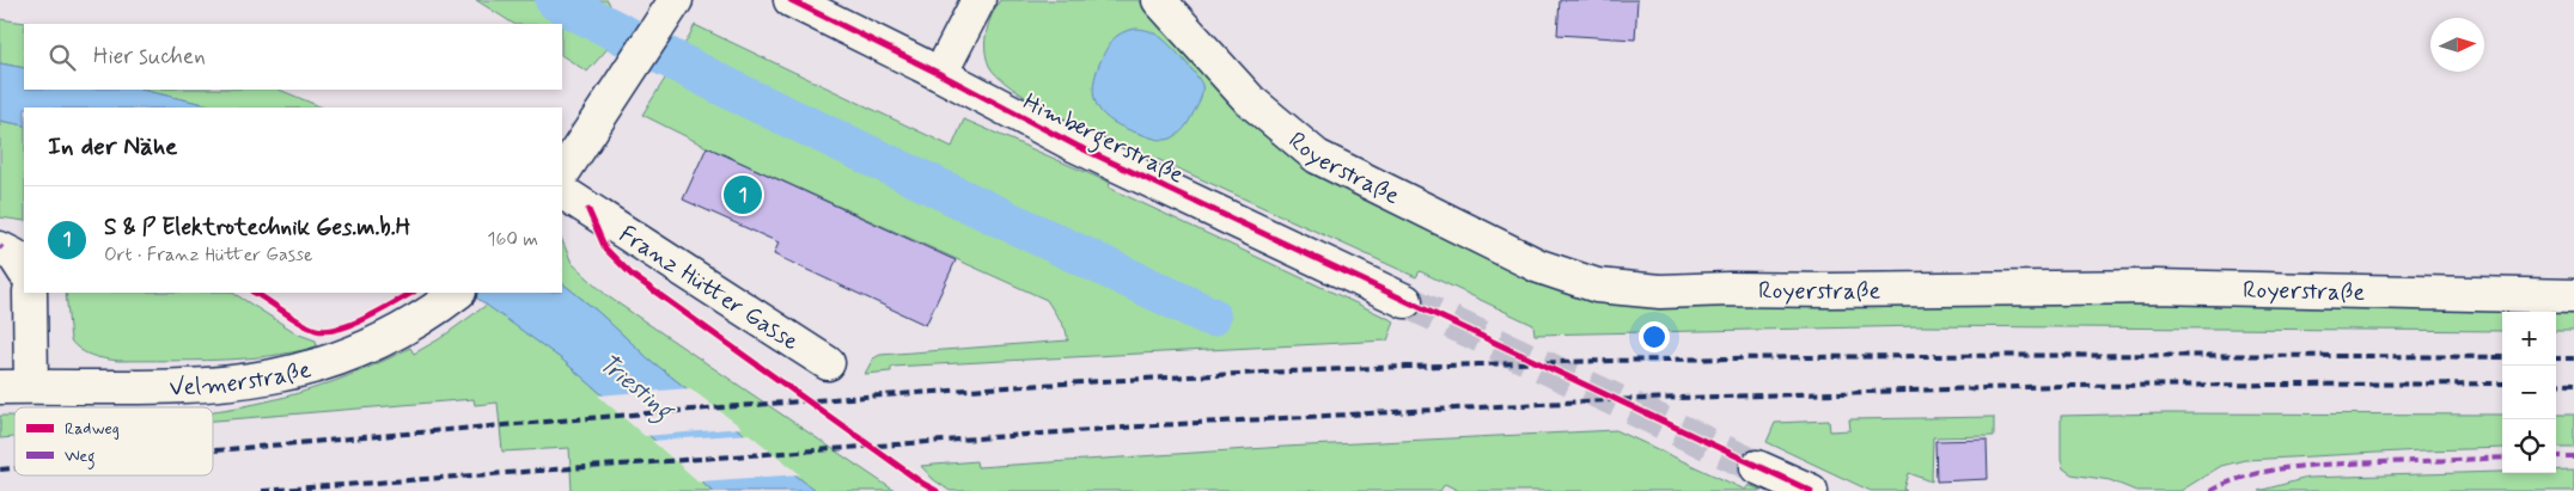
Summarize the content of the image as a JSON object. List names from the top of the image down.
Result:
{
  "streets": {
    "street": [
      "Himbergerstraße",
      "Royerstraße",
      "Franz Hütter Gasse",
      "Velmerstraße"
    ]
  },
  "water": ["Triesting"],
  "legend": ["Radweg", "Weg"],
  "north": "right",
  "page": {
    "search": "Hier suchen",
    "heading": "In der Nähe",
    "pins": "1",
    "list": [
      {
        "mark": "1",
        "name": "S & P Elektrotechnik Ges.m.b.H",
        "note": "Ort · Franz Hütter Gasse",
        "value": "160 m"
      }
    ],
    "map_buttons": ["+", "−"]
  }
}
